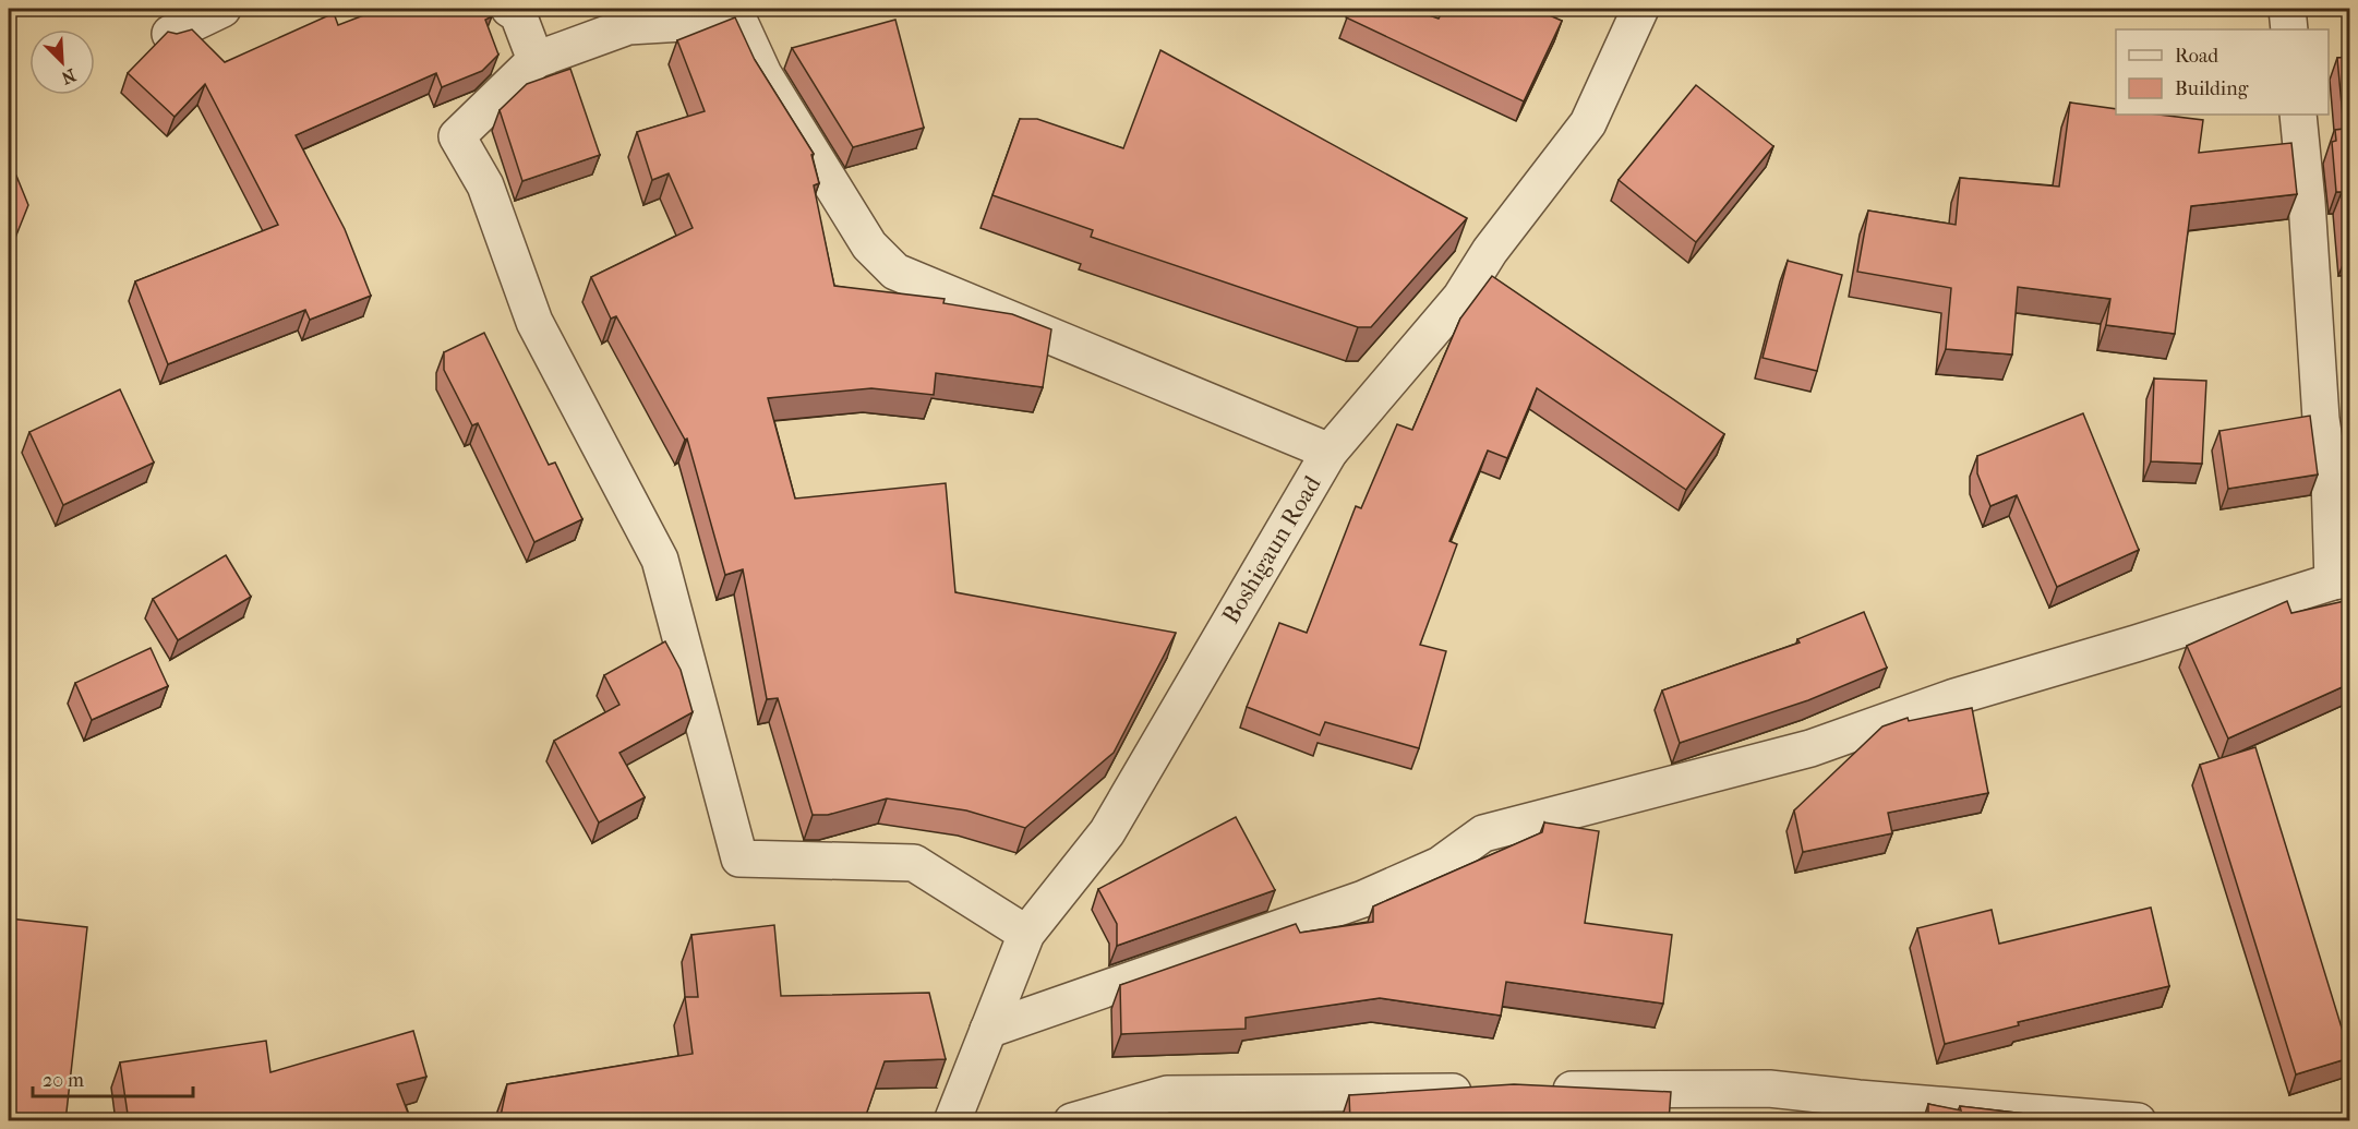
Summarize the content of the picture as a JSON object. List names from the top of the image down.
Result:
{
  "streets": {
    "street": ["Boshigaun Road"]
  },
  "legend": ["Road", "Building"],
  "scale_bar": "20 m",
  "north": "bottom right"
}
